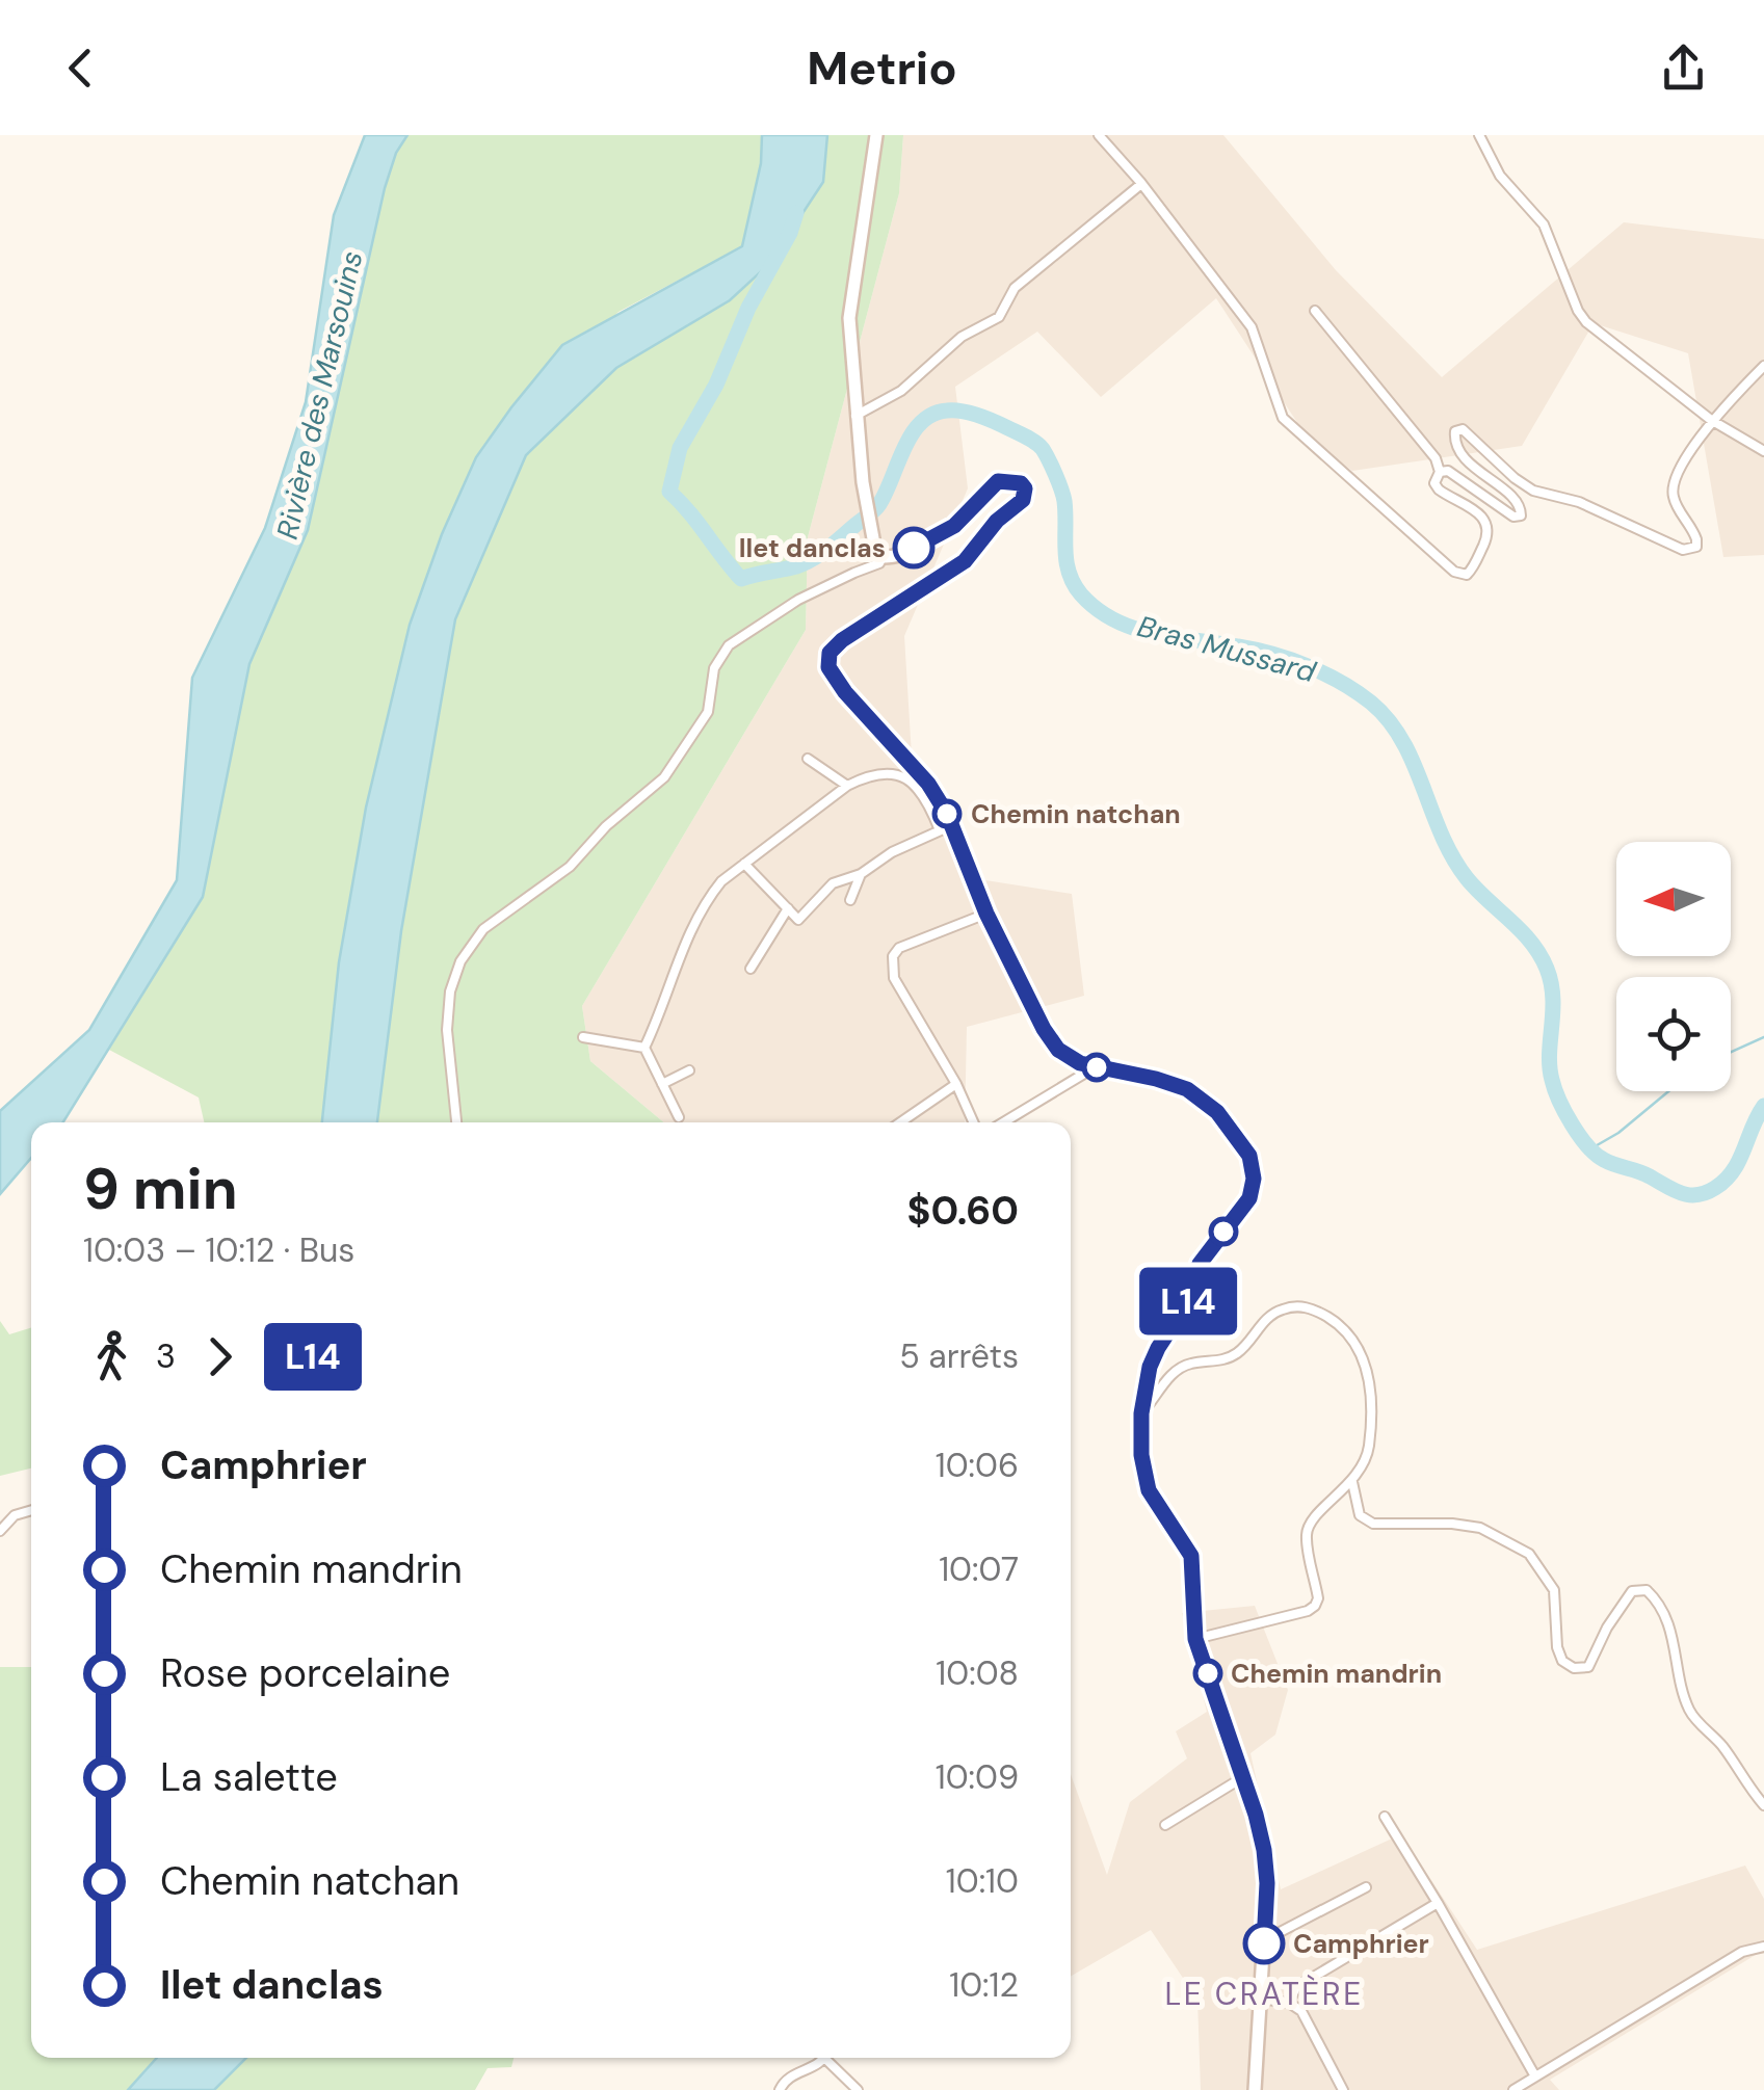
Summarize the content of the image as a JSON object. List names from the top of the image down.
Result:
{
  "districts": ["LE CRATÈRE"],
  "water": ["Rivière des Marsouins", "Bras Mussard"],
  "places": [
    "Ilet danclas",
    "Chemin natchan",
    "Chemin mandrin",
    "Camphrier"
  ],
  "lines": ["bus line L14"],
  "north": "left",
  "page": {
    "header": "Metrio",
    "on_map": "L14",
    "heading": ["9 min", "10:03 – 10:12 · Bus", "$0.60"],
    "legs": ["3", "L14", "5 arrêts"],
    "list": [
      {
        "name": "Camphrier",
        "value": "10:06"
      },
      {
        "name": "Chemin mandrin",
        "value": "10:07"
      },
      {
        "name": "Rose porcelaine",
        "value": "10:08"
      },
      {
        "name": "La salette",
        "value": "10:09"
      },
      {
        "name": "Chemin natchan",
        "value": "10:10"
      },
      {
        "name": "Ilet danclas",
        "value": "10:12"
      }
    ]
  }
}
